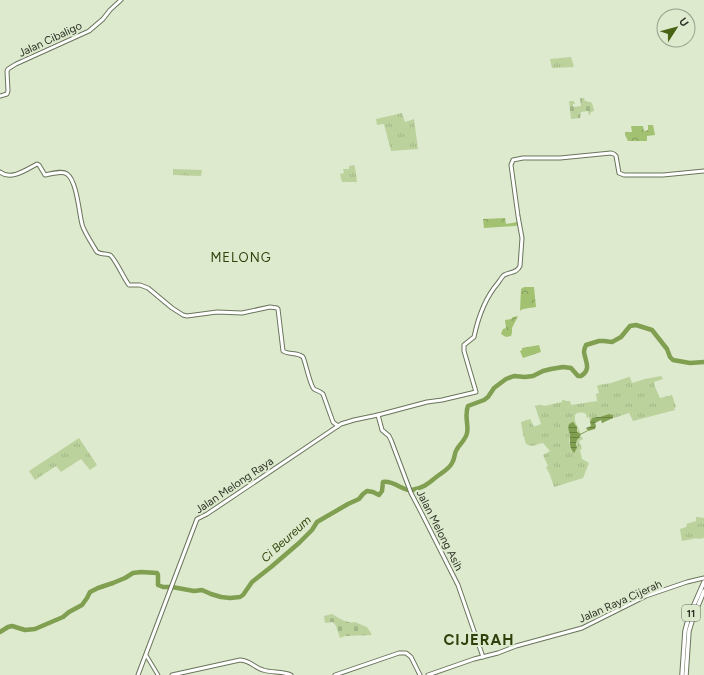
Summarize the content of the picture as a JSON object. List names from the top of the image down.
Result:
{
  "streets": {
    "highway": ["11"],
    "main road": [
      "Jalan Cibaligo",
      "Jalan Melong Raya",
      "Jalan Melong Asih",
      "Jalan Raya Cijerah"
    ]
  },
  "crossings": [
    ["Jalan Melong Raya", "Jalan Melong Asih"],
    ["Jalan Melong Asih", "Jalan Raya Cijerah"]
  ],
  "districts": ["MELONG", "CIJERAH"],
  "water": ["Ci Beureum"],
  "north": "top right"
}
